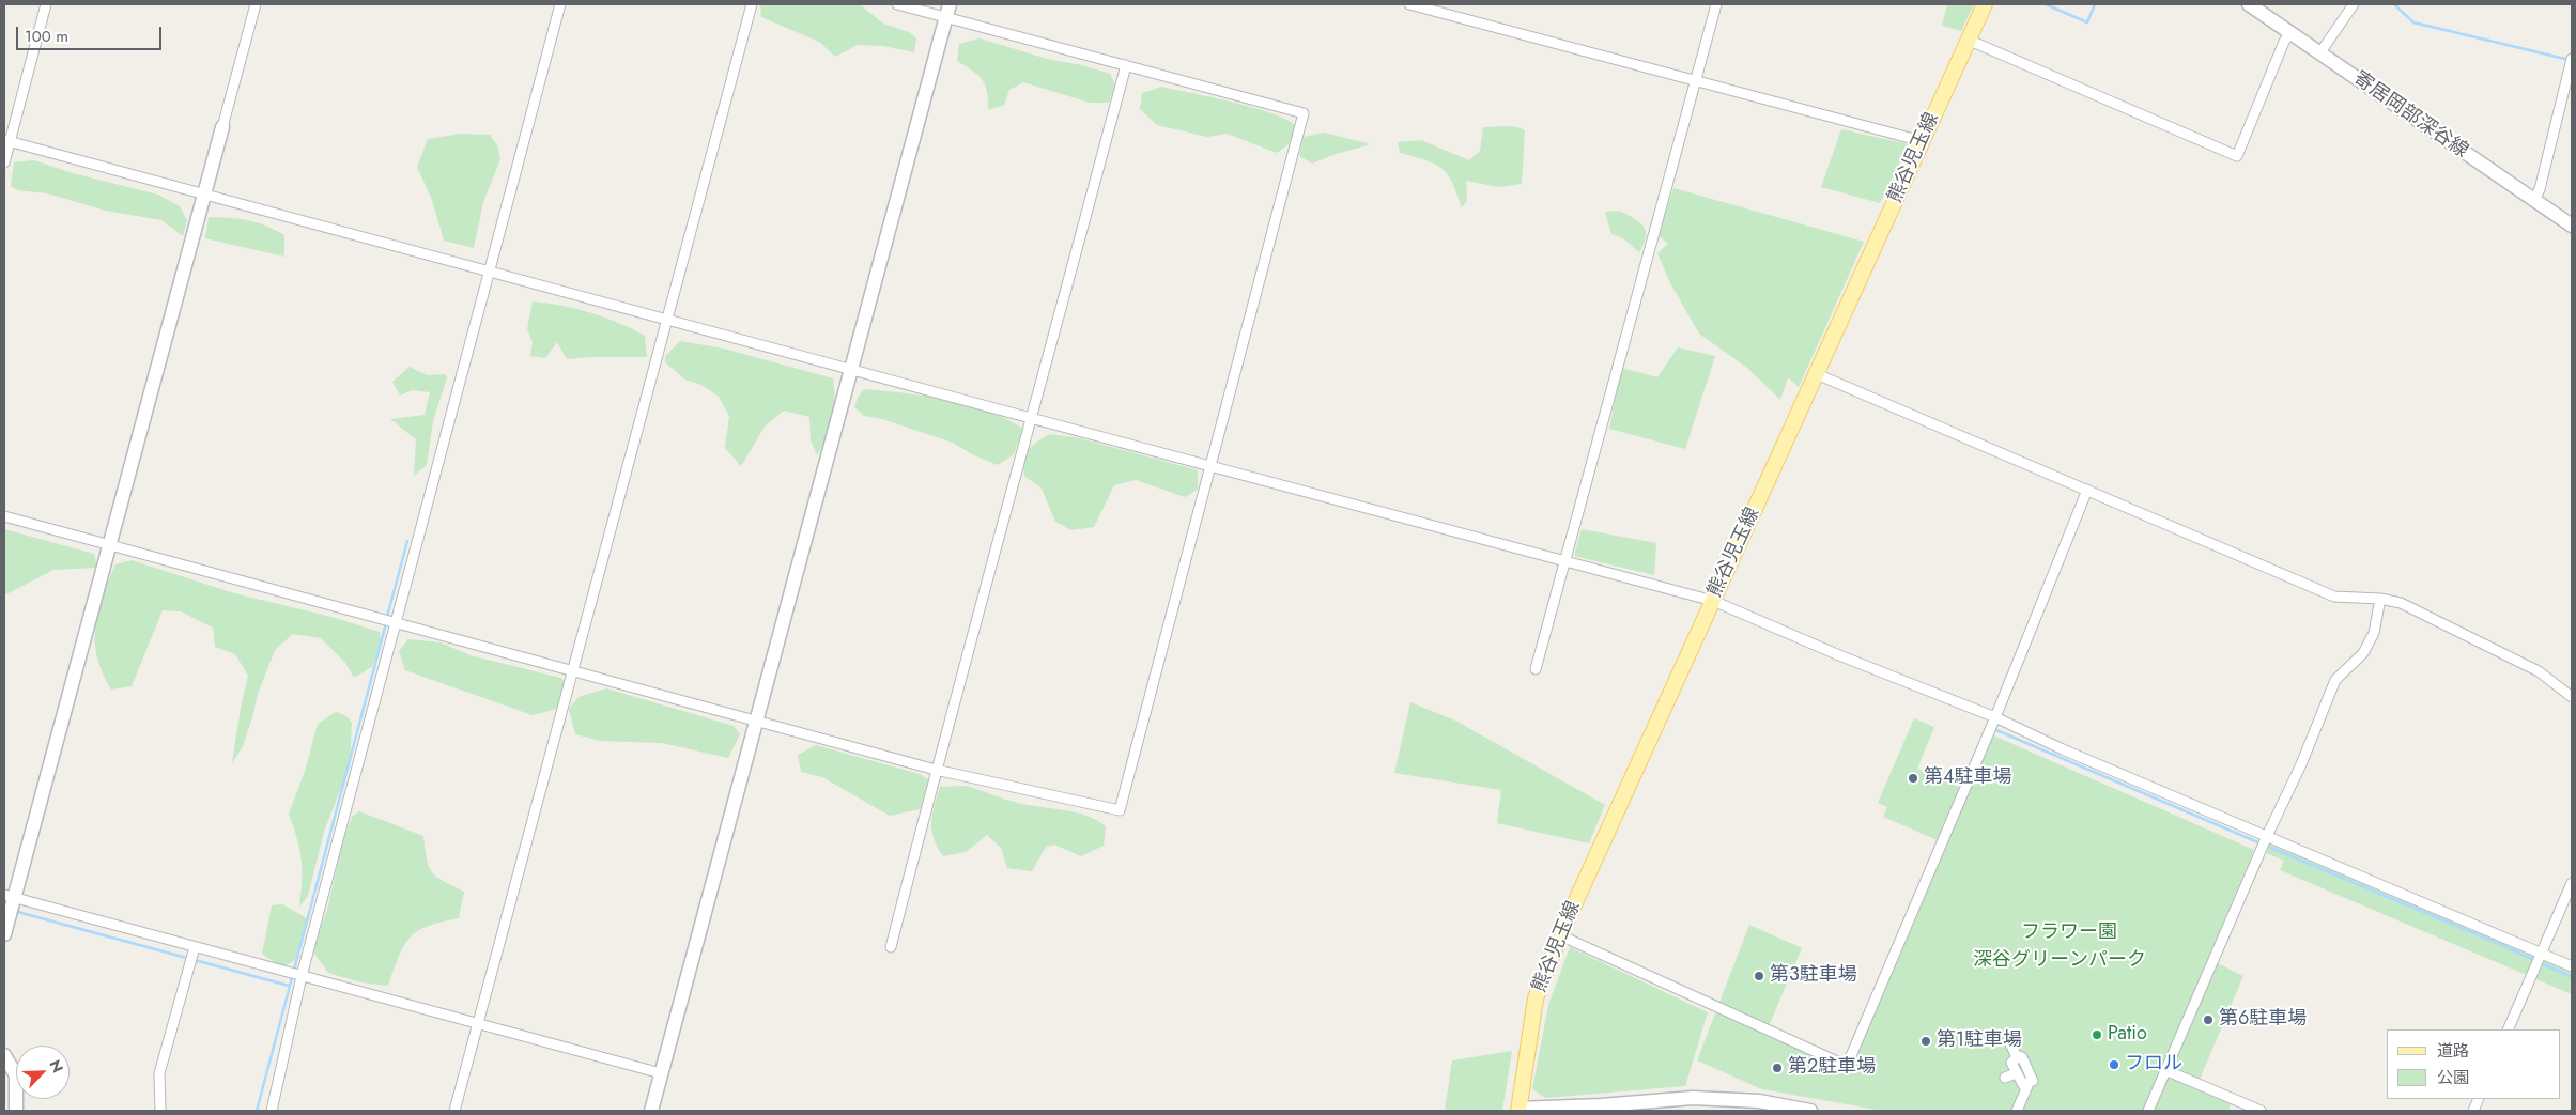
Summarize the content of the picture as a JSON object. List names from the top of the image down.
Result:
{
  "streets": {
    "main road": ["熊谷児玉線"],
    "street": ["寄居岡部深谷線"]
  },
  "parks": ["フラワー園", "深谷グリーンパーク"],
  "places": [
    "第4駐車場",
    "第3駐車場",
    "第6駐車場",
    "Patio",
    "第1駐車場",
    "フロル",
    "第2駐車場"
  ],
  "legend": ["道路", "公園"],
  "scale_bar": "100 m",
  "north": "top right"
}
